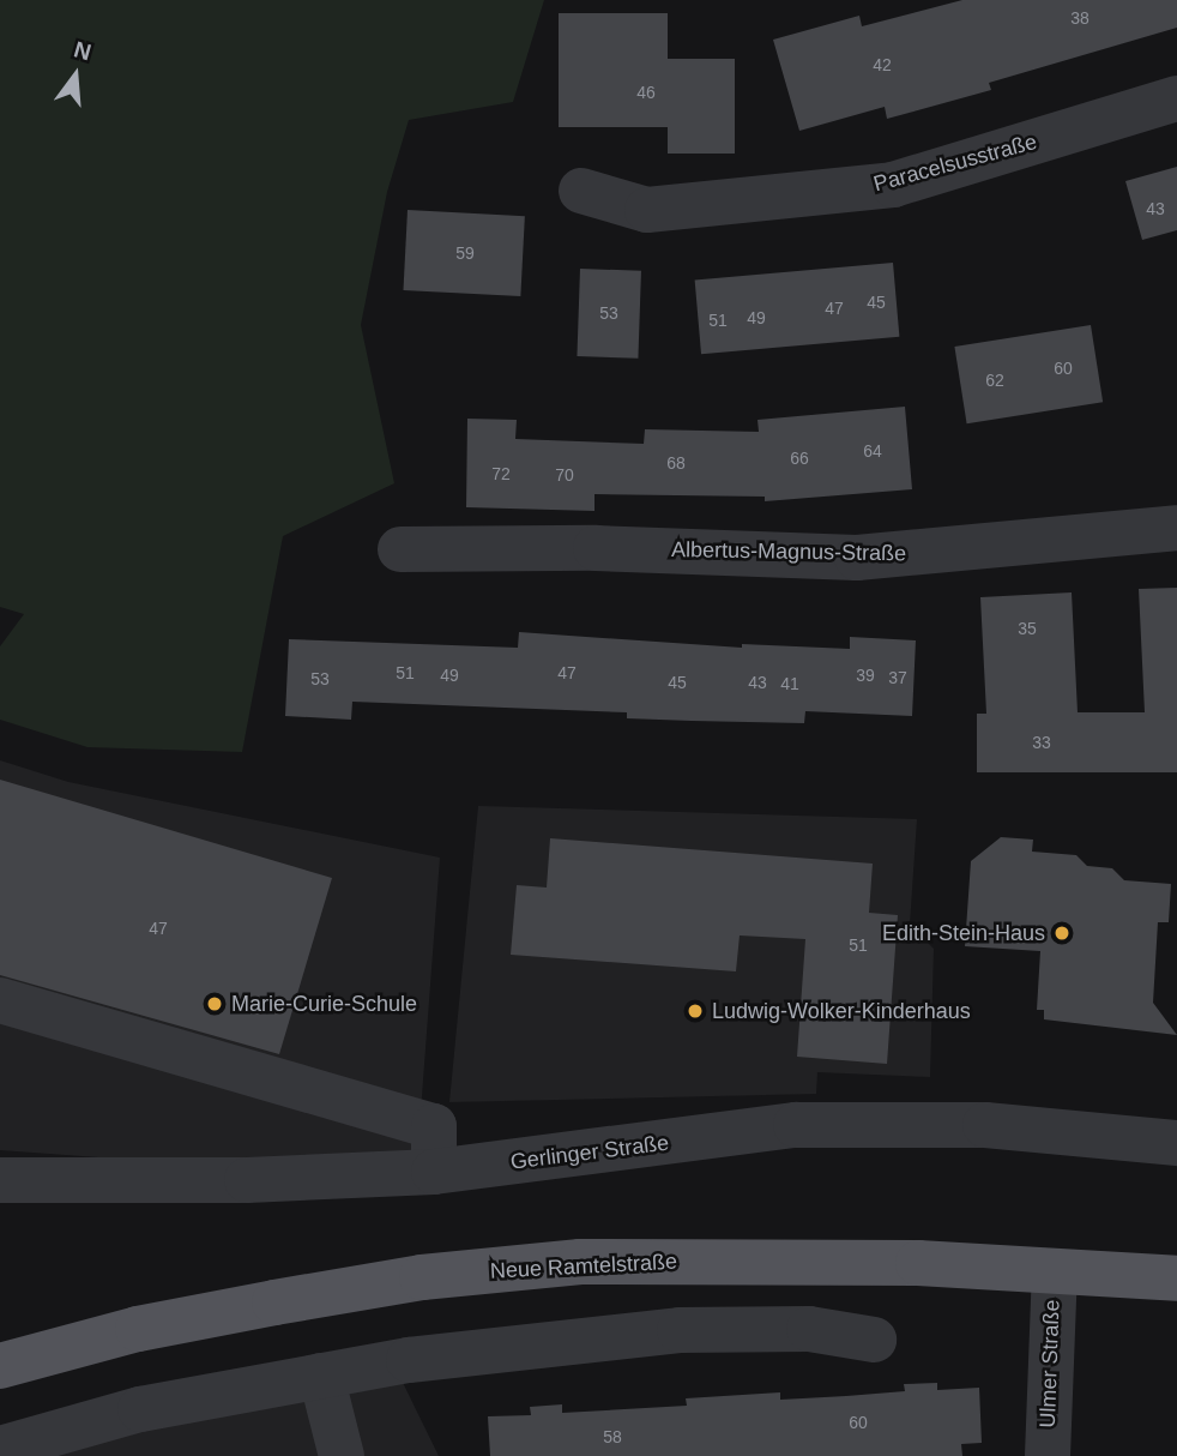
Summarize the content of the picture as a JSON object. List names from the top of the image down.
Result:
{
  "streets": {
    "main road": ["Neue Ramtelstraße"],
    "street": [
      "Paracelsusstraße",
      "Albertus-Magnus-Straße",
      "Gerlinger Straße",
      "Ulmer Straße"
    ]
  },
  "crossings": [
    ["Neue Ramtelstraße", "Ulmer Straße"]
  ],
  "places": ["Edith-Stein-Haus", "Marie-Curie-Schule", "Ludwig-Wolker-Kinderhaus"],
  "house_numbers": [
    "38",
    "42",
    "46",
    "43",
    "59",
    "45",
    "47",
    "53",
    "49",
    "51",
    "60",
    "62",
    "64",
    "66",
    "68",
    "72",
    "70",
    "35",
    "51",
    "47",
    "49",
    "39",
    "37",
    "53",
    "45",
    "43",
    "41",
    "33",
    "47",
    "51",
    "60",
    "58"
  ],
  "north": "top"
}
